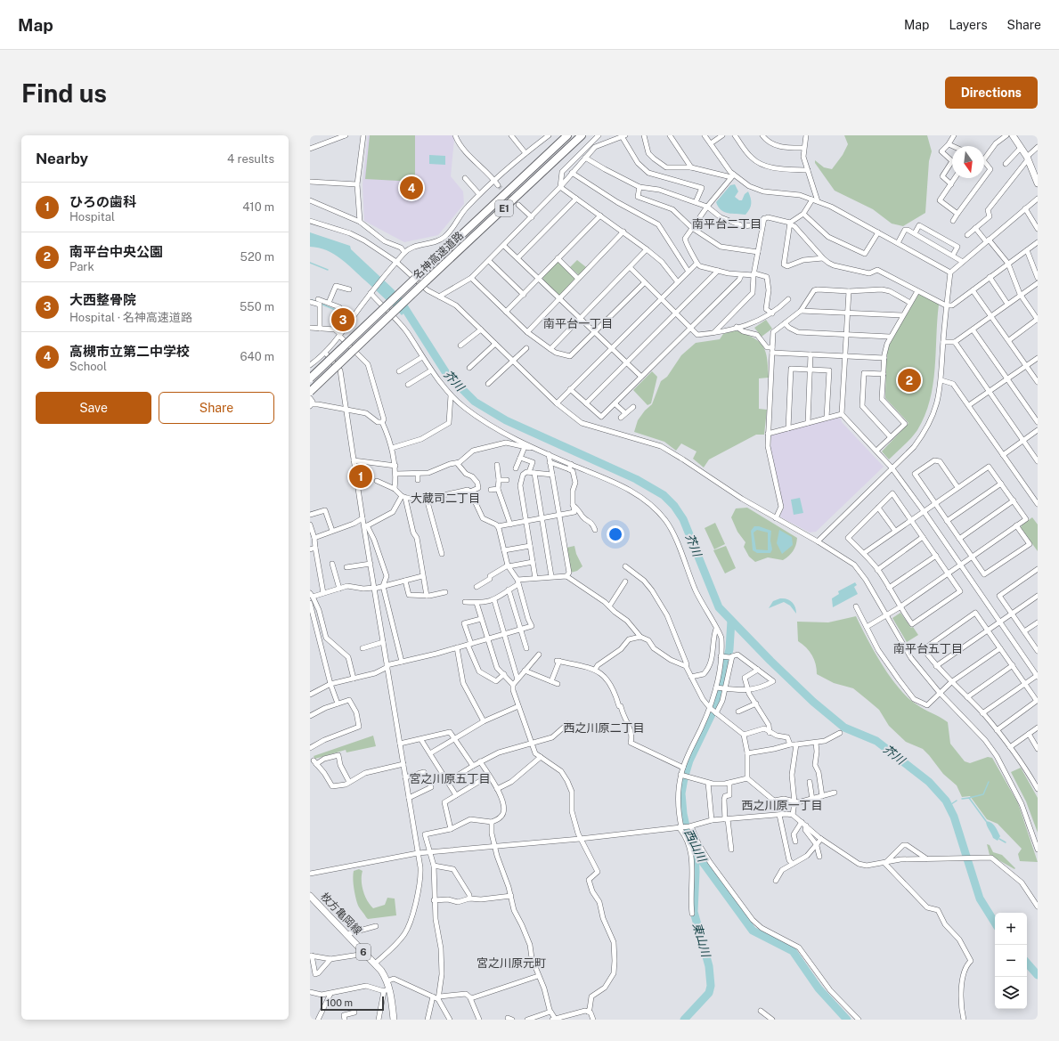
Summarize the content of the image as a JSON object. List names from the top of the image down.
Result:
{
  "streets": {
    "highway": ["E1", "名神高速道路"],
    "main road": ["枚方亀岡線", "6"]
  },
  "districts": [
    "南平台二丁目",
    "南平台一丁目",
    "大蔵司二丁目",
    "南平台五丁目",
    "西之川原二丁目",
    "宮之川原五丁目",
    "西之川原一丁目",
    "宮之川原元町"
  ],
  "water": ["芥川", "西山川", "東山川"],
  "scale_bar": "100 m",
  "north": "bottom",
  "page": {
    "header": "Map",
    "nav": ["Map", "Layers", "Share"],
    "buttons": [
      "Directions",
      ["Save", "Share"]
    ],
    "title": "Find us",
    "heading": ["Nearby", "4 results"],
    "pins": [
      "4",
      "3",
      "2",
      "1"
    ],
    "list": [
      {
        "mark": "1",
        "name": "ひろの歯科",
        "note": "Hospital",
        "value": "410 m"
      },
      {
        "mark": "2",
        "name": "南平台中央公園",
        "note": "Park",
        "value": "520 m"
      },
      {
        "mark": "3",
        "name": "大西整骨院",
        "note": "Hospital · 名神高速道路",
        "value": "550 m"
      },
      {
        "mark": "4",
        "name": "高槻市立第二中学校",
        "note": "School",
        "value": "640 m"
      }
    ],
    "map_buttons": ["+", "−"],
    "scale": "100 m"
  }
}
